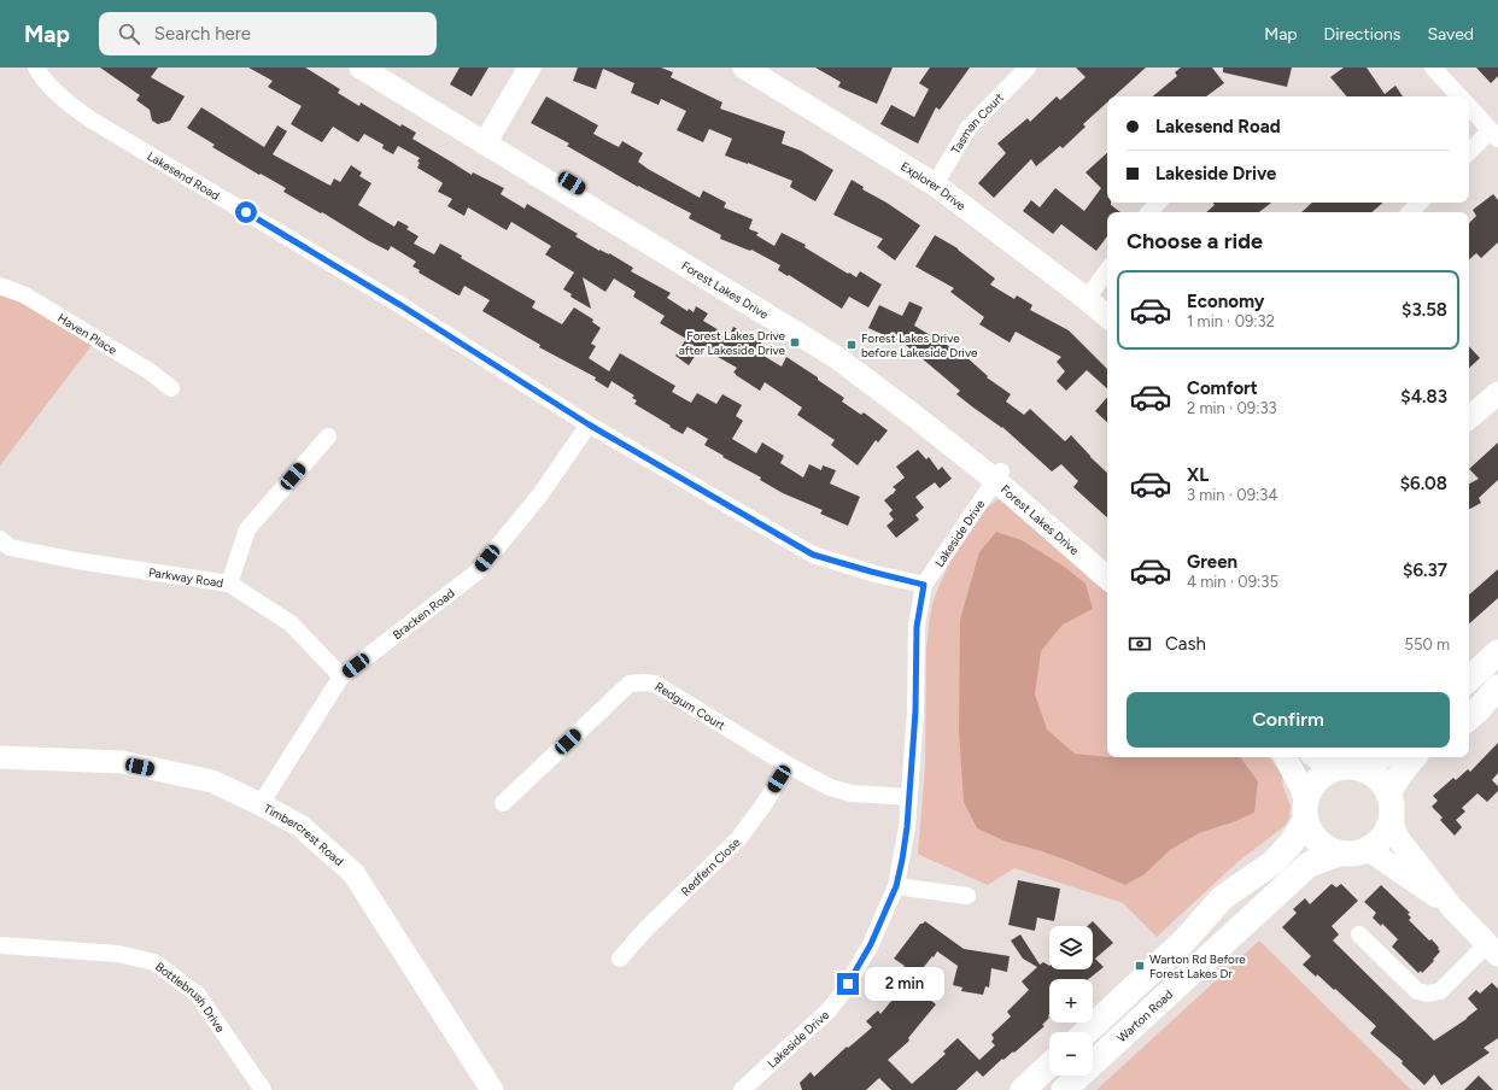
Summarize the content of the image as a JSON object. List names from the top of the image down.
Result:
{
  "streets": {
    "main road": [
      "Explorer Drive",
      "Forest Lakes Drive",
      "Timbercrest Road",
      "Warton Road"
    ],
    "street": [
      "Tasman Court",
      "Lakesend Road",
      "Haven Place",
      "Lakeside Drive",
      "Parkway Road",
      "Bracken Road",
      "Redgum Court",
      "Redfern Close",
      "Bottlebrush Drive"
    ]
  },
  "crossings": [
    ["Tasman Court", "Explorer Drive"],
    ["Lakesend Road", "Lakeside Drive"],
    ["Lakesend Road", "Bracken Road"],
    ["Forest Lakes Drive", "Lakeside Drive"],
    ["Lakeside Drive", "Redgum Court"],
    ["Parkway Road", "Bracken Road"],
    ["Bracken Road", "Timbercrest Road"],
    ["Redgum Court", "Redfern Close"]
  ],
  "places": {
    "transit": ["Forest Lakes Drive after Lakeside Drive", "Forest Lakes Drive before Lakeside Drive", "Warton Rd Before Forest Lakes Dr"]
  },
  "page": {
    "header": "Map",
    "search": "Search here",
    "nav": ["Map", "Directions", "Saved"],
    "banner": ["Lakesend Road", "Lakeside Drive"],
    "heading": "Choose a ride",
    "list": [
      {
        "name": "Economy",
        "note": "1 min · 09:32",
        "value": "$3.58"
      },
      {
        "name": "Comfort",
        "note": "2 min · 09:33",
        "value": "$4.83"
      },
      {
        "name": "XL",
        "note": "3 min · 09:34",
        "value": "$6.08"
      },
      {
        "name": "Green",
        "note": "4 min · 09:35",
        "value": "$6.37"
      }
    ],
    "pay": ["Cash", "550 m"],
    "buttons": "Confirm",
    "map_buttons": ["+", "−"],
    "bubble": "2 min"
  }
}
